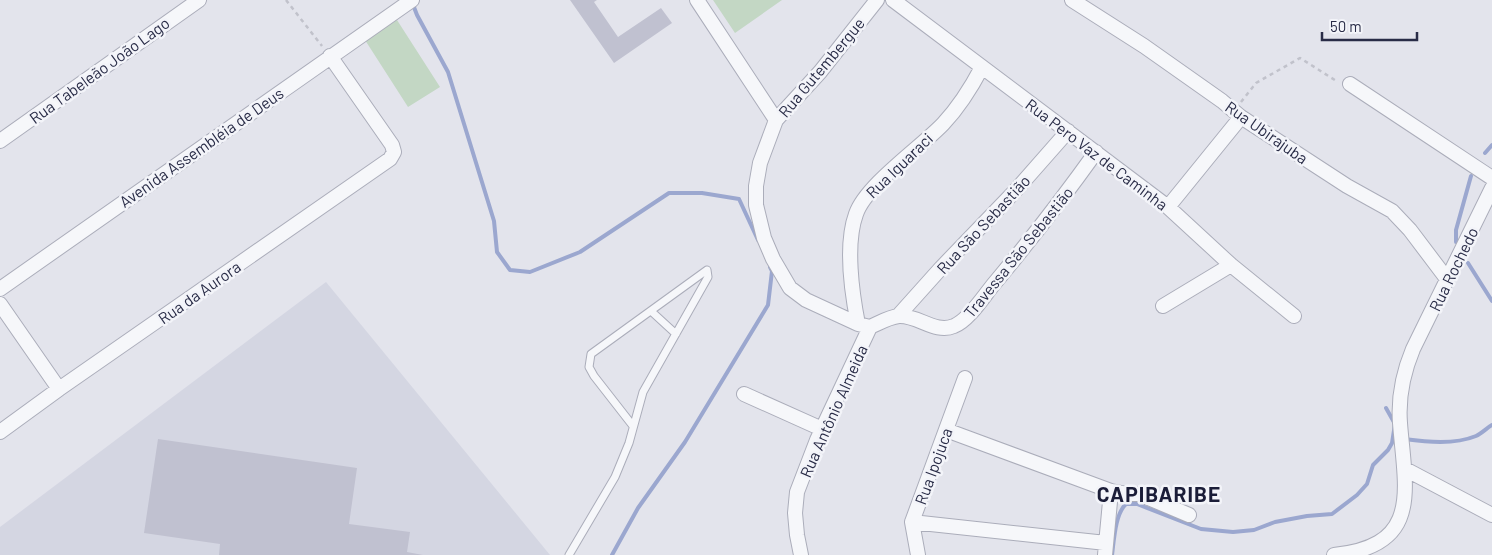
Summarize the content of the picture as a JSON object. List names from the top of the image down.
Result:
{
  "streets": {
    "street": [
      "Rua Gutembergue",
      "Rua Tabeleão João Lago",
      "Rua Ubirajuba",
      "Avenida Assembléia de Deus",
      "Rua Pero Vaz de Caminha",
      "Rua Iguaraci",
      "Rua São Sebastião",
      "Travessa São Sebastião",
      "Rua Rochedo",
      "Rua da Aurora",
      "Rua Antônio Almeida",
      "Rua Ipojuca"
    ]
  },
  "crossings": [
    ["Rua Gutembergue", "Rua Iguaraci"],
    ["Rua Gutembergue", "Rua Antônio Almeida"],
    ["Rua Ubirajuba", "Rua Rochedo"],
    ["Avenida Assembléia de Deus", "Rua da Aurora"],
    ["Rua Pero Vaz de Caminha", "Rua Iguaraci"],
    ["Rua Pero Vaz de Caminha", "Rua São Sebastião"],
    ["Rua Pero Vaz de Caminha", "Travessa São Sebastião"],
    ["Rua Iguaraci", "Rua Antônio Almeida"],
    ["Rua São Sebastião", "Travessa São Sebastião"]
  ],
  "districts": ["CAPIBARIBE"],
  "scale_bar": "50 m"
}
